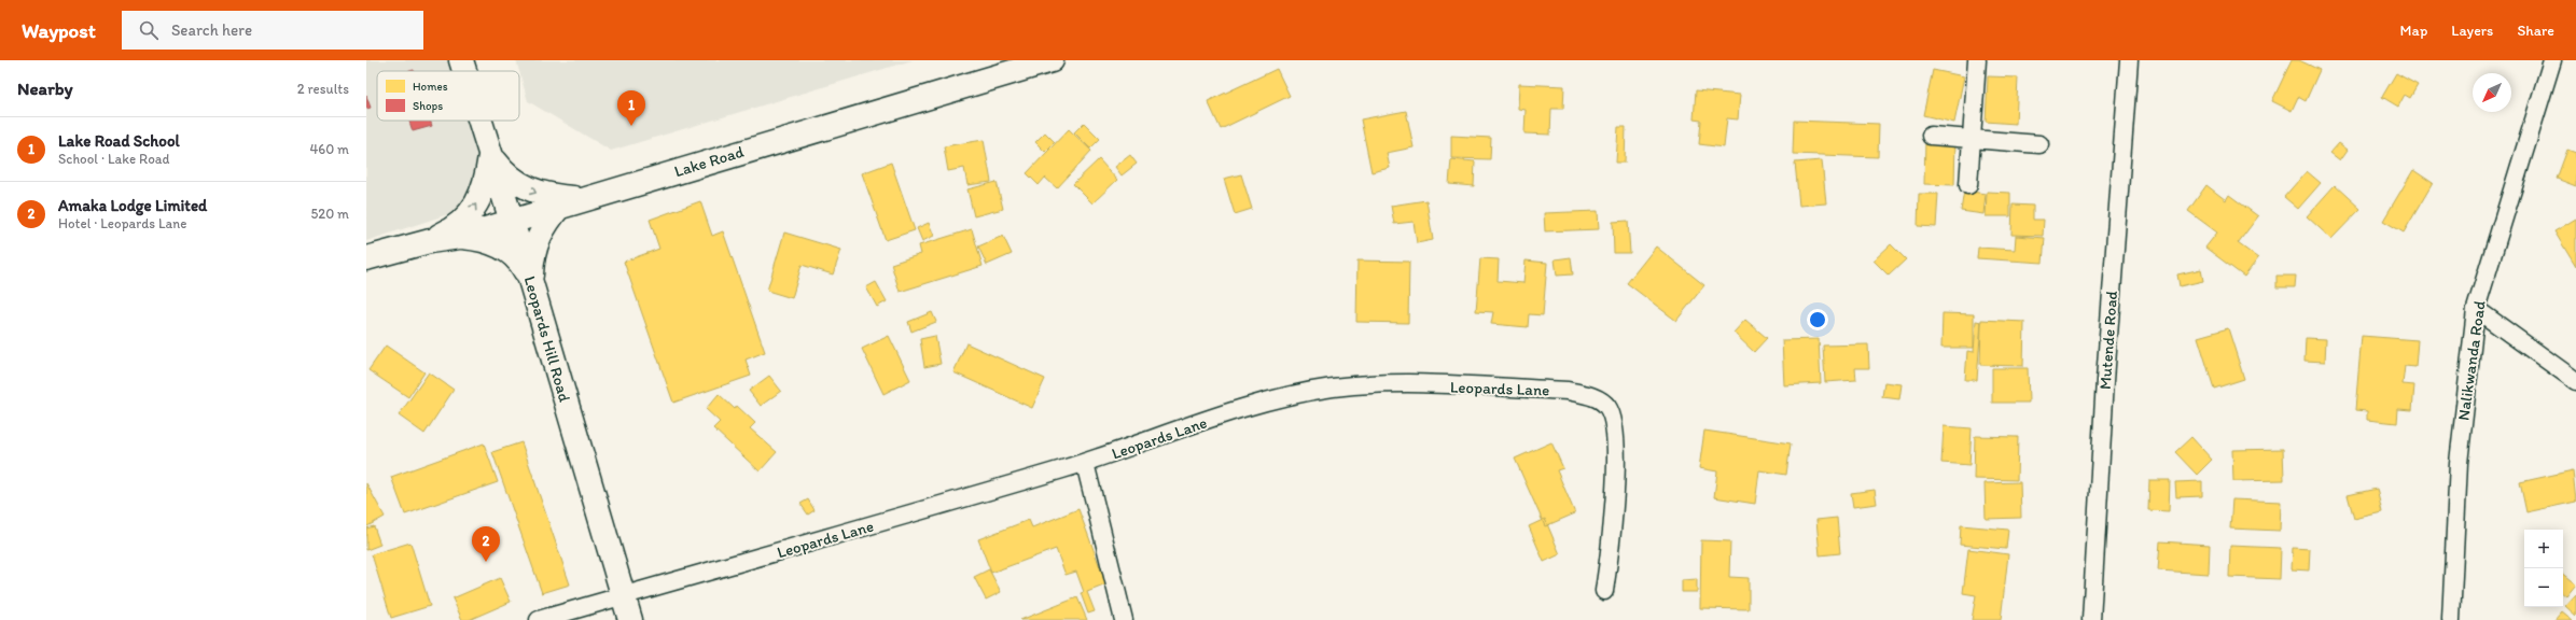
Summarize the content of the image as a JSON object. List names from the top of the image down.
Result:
{
  "streets": {
    "main road": ["Lake Road", "Leopards Hill Road"],
    "street": ["Mutende Road", "Nalikwanda Road", "Leopards Lane"]
  },
  "crossings": [
    ["Lake Road", "Leopards Hill Road"],
    ["Leopards Hill Road", "Leopards Lane"]
  ],
  "legend": ["Homes", "Shops"],
  "north": "bottom left",
  "page": {
    "header": "Waypost",
    "search": "Search here",
    "nav": ["Map", "Layers", "Share"],
    "heading": ["Nearby", "2 results"],
    "pins": ["1", "2"],
    "list": [
      {
        "mark": "1",
        "name": "Lake Road School",
        "note": "School · Lake Road",
        "value": "460 m"
      },
      {
        "mark": "2",
        "name": "Amaka Lodge Limited",
        "note": "Hotel · Leopards Lane",
        "value": "520 m"
      }
    ],
    "map_buttons": ["+", "−"]
  }
}
